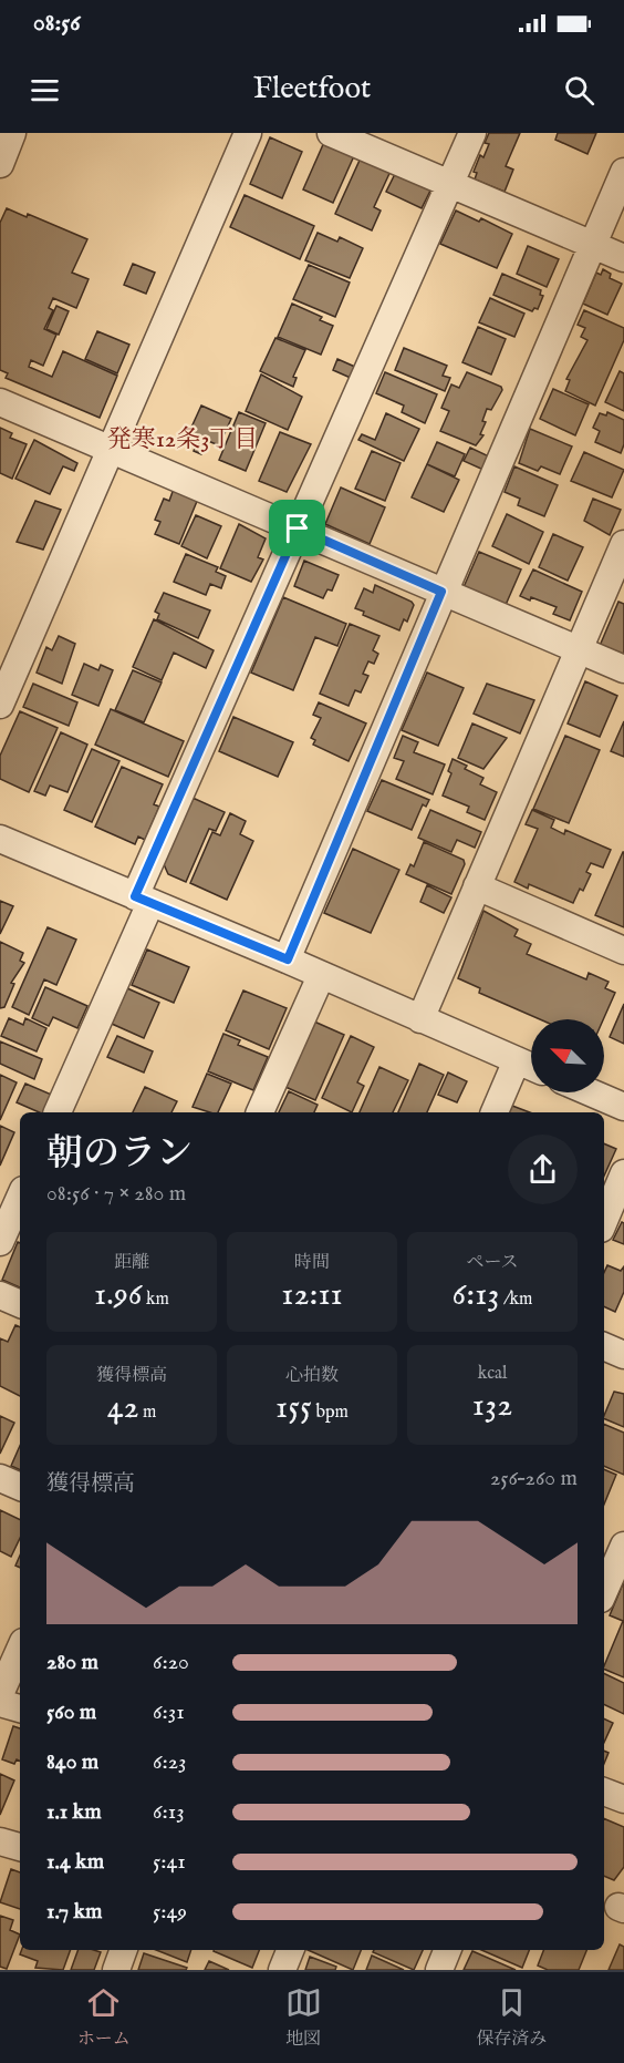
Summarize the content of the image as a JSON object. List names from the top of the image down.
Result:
{
  "districts": ["発寒12条3丁目"],
  "north": "top left",
  "page": {
    "status": "08:56",
    "header": "Fleetfoot",
    "heading": ["朝のラン", "08:56 · 7 × 280 m"],
    "stats": [
      ["距離", "1.96 km"],
      ["時間", "12:11"],
      ["ペース", "6:13 /km"],
      ["獲得標高", "42 m"],
      ["心拍数", "155 bpm"],
      ["kcal", "132"]
    ],
    "chart": ["獲得標高", "256–260 m"],
    "list": [
      {
        "name": "280 m",
        "note": "6:20"
      },
      {
        "name": "560 m",
        "note": "6:31"
      },
      {
        "name": "840 m",
        "note": "6:23"
      },
      {
        "name": "1.1 km",
        "note": "6:13"
      },
      {
        "name": "1.4 km",
        "note": "5:41"
      },
      {
        "name": "1.7 km",
        "note": "5:49"
      }
    ],
    "tabs": ["ホーム", "地図", "保存済み"]
  }
}
